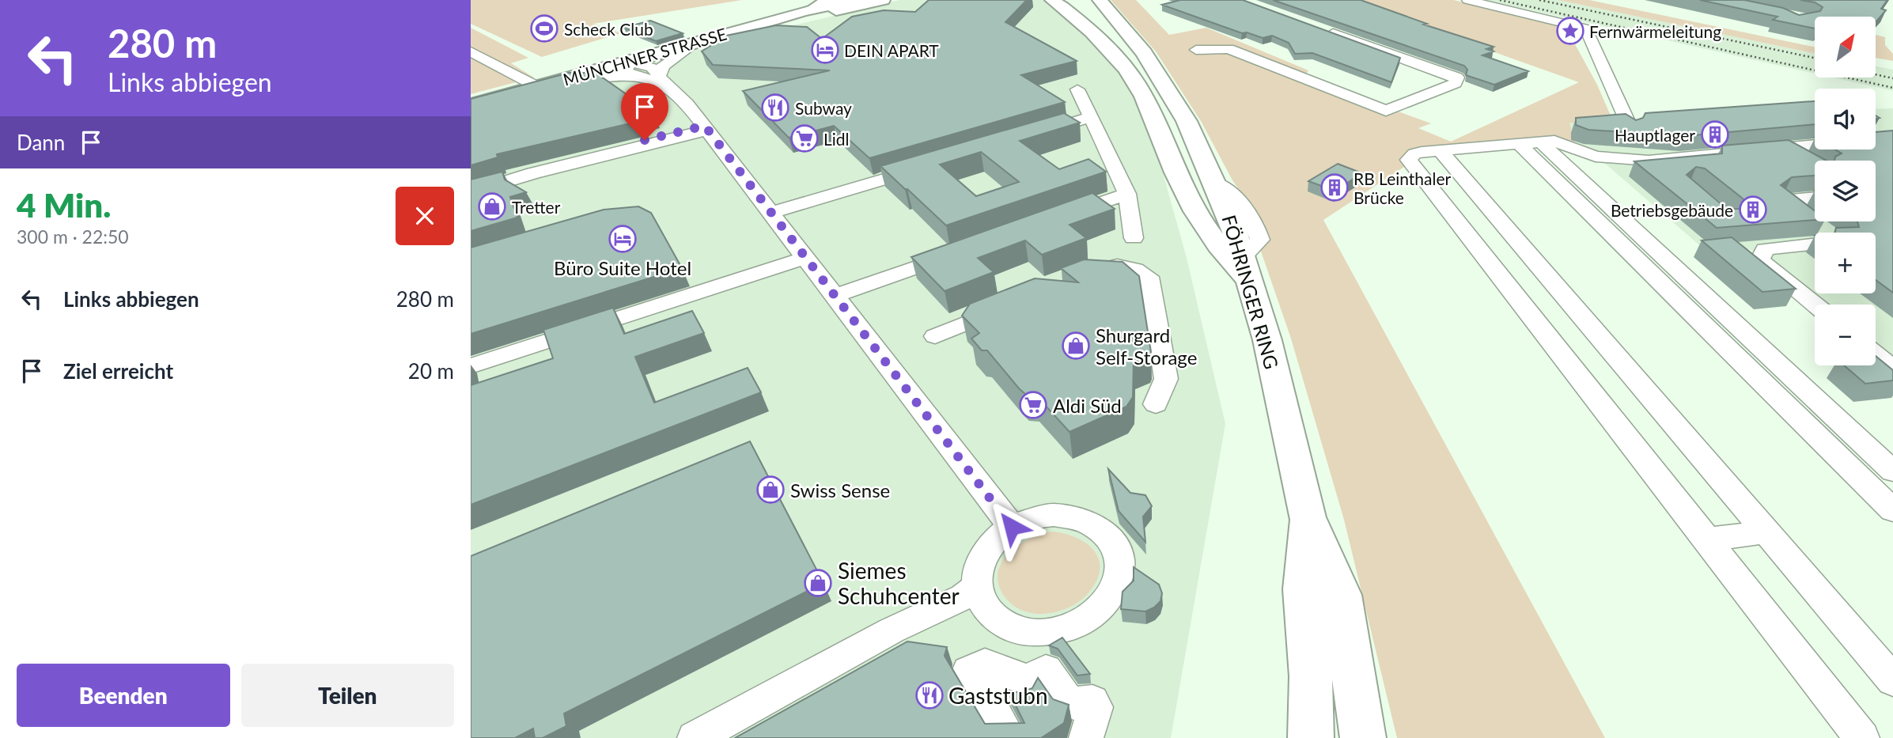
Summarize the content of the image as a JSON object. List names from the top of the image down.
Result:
{
  "streets": {
    "main road": ["MÜNCHNER STRASSE", "FÖHRINGER RING"]
  },
  "places": {
    "sports": ["Scheck Club"],
    "place": ["Fernwärmeleitung"],
    "hotel": ["DEIN APART", "Büro Suite Hotel"],
    "restaurant": ["Subway", "Gaststubn"],
    "building": ["Hauptlager", "RB Leinthaler Brücke", "Betriebsgebäude"],
    "supermarket": ["Lidl", "Aldi Süd"],
    "shop": [
      "Tretter",
      "Shurgard Self-Storage",
      "Swiss Sense",
      "Siemes Schuhcenter"
    ]
  },
  "north": "top right",
  "page": {
    "turn": ["280 m", "Links abbiegen"],
    "map_buttons": ["+", "−"],
    "then": "Dann",
    "heading": ["4 Min.", "300 m · 22:50"],
    "list": [
      {
        "name": "Links abbiegen",
        "value": "280 m"
      },
      {
        "name": "Ziel erreicht",
        "value": "20 m"
      }
    ],
    "buttons": ["Beenden", "Teilen"]
  }
}
